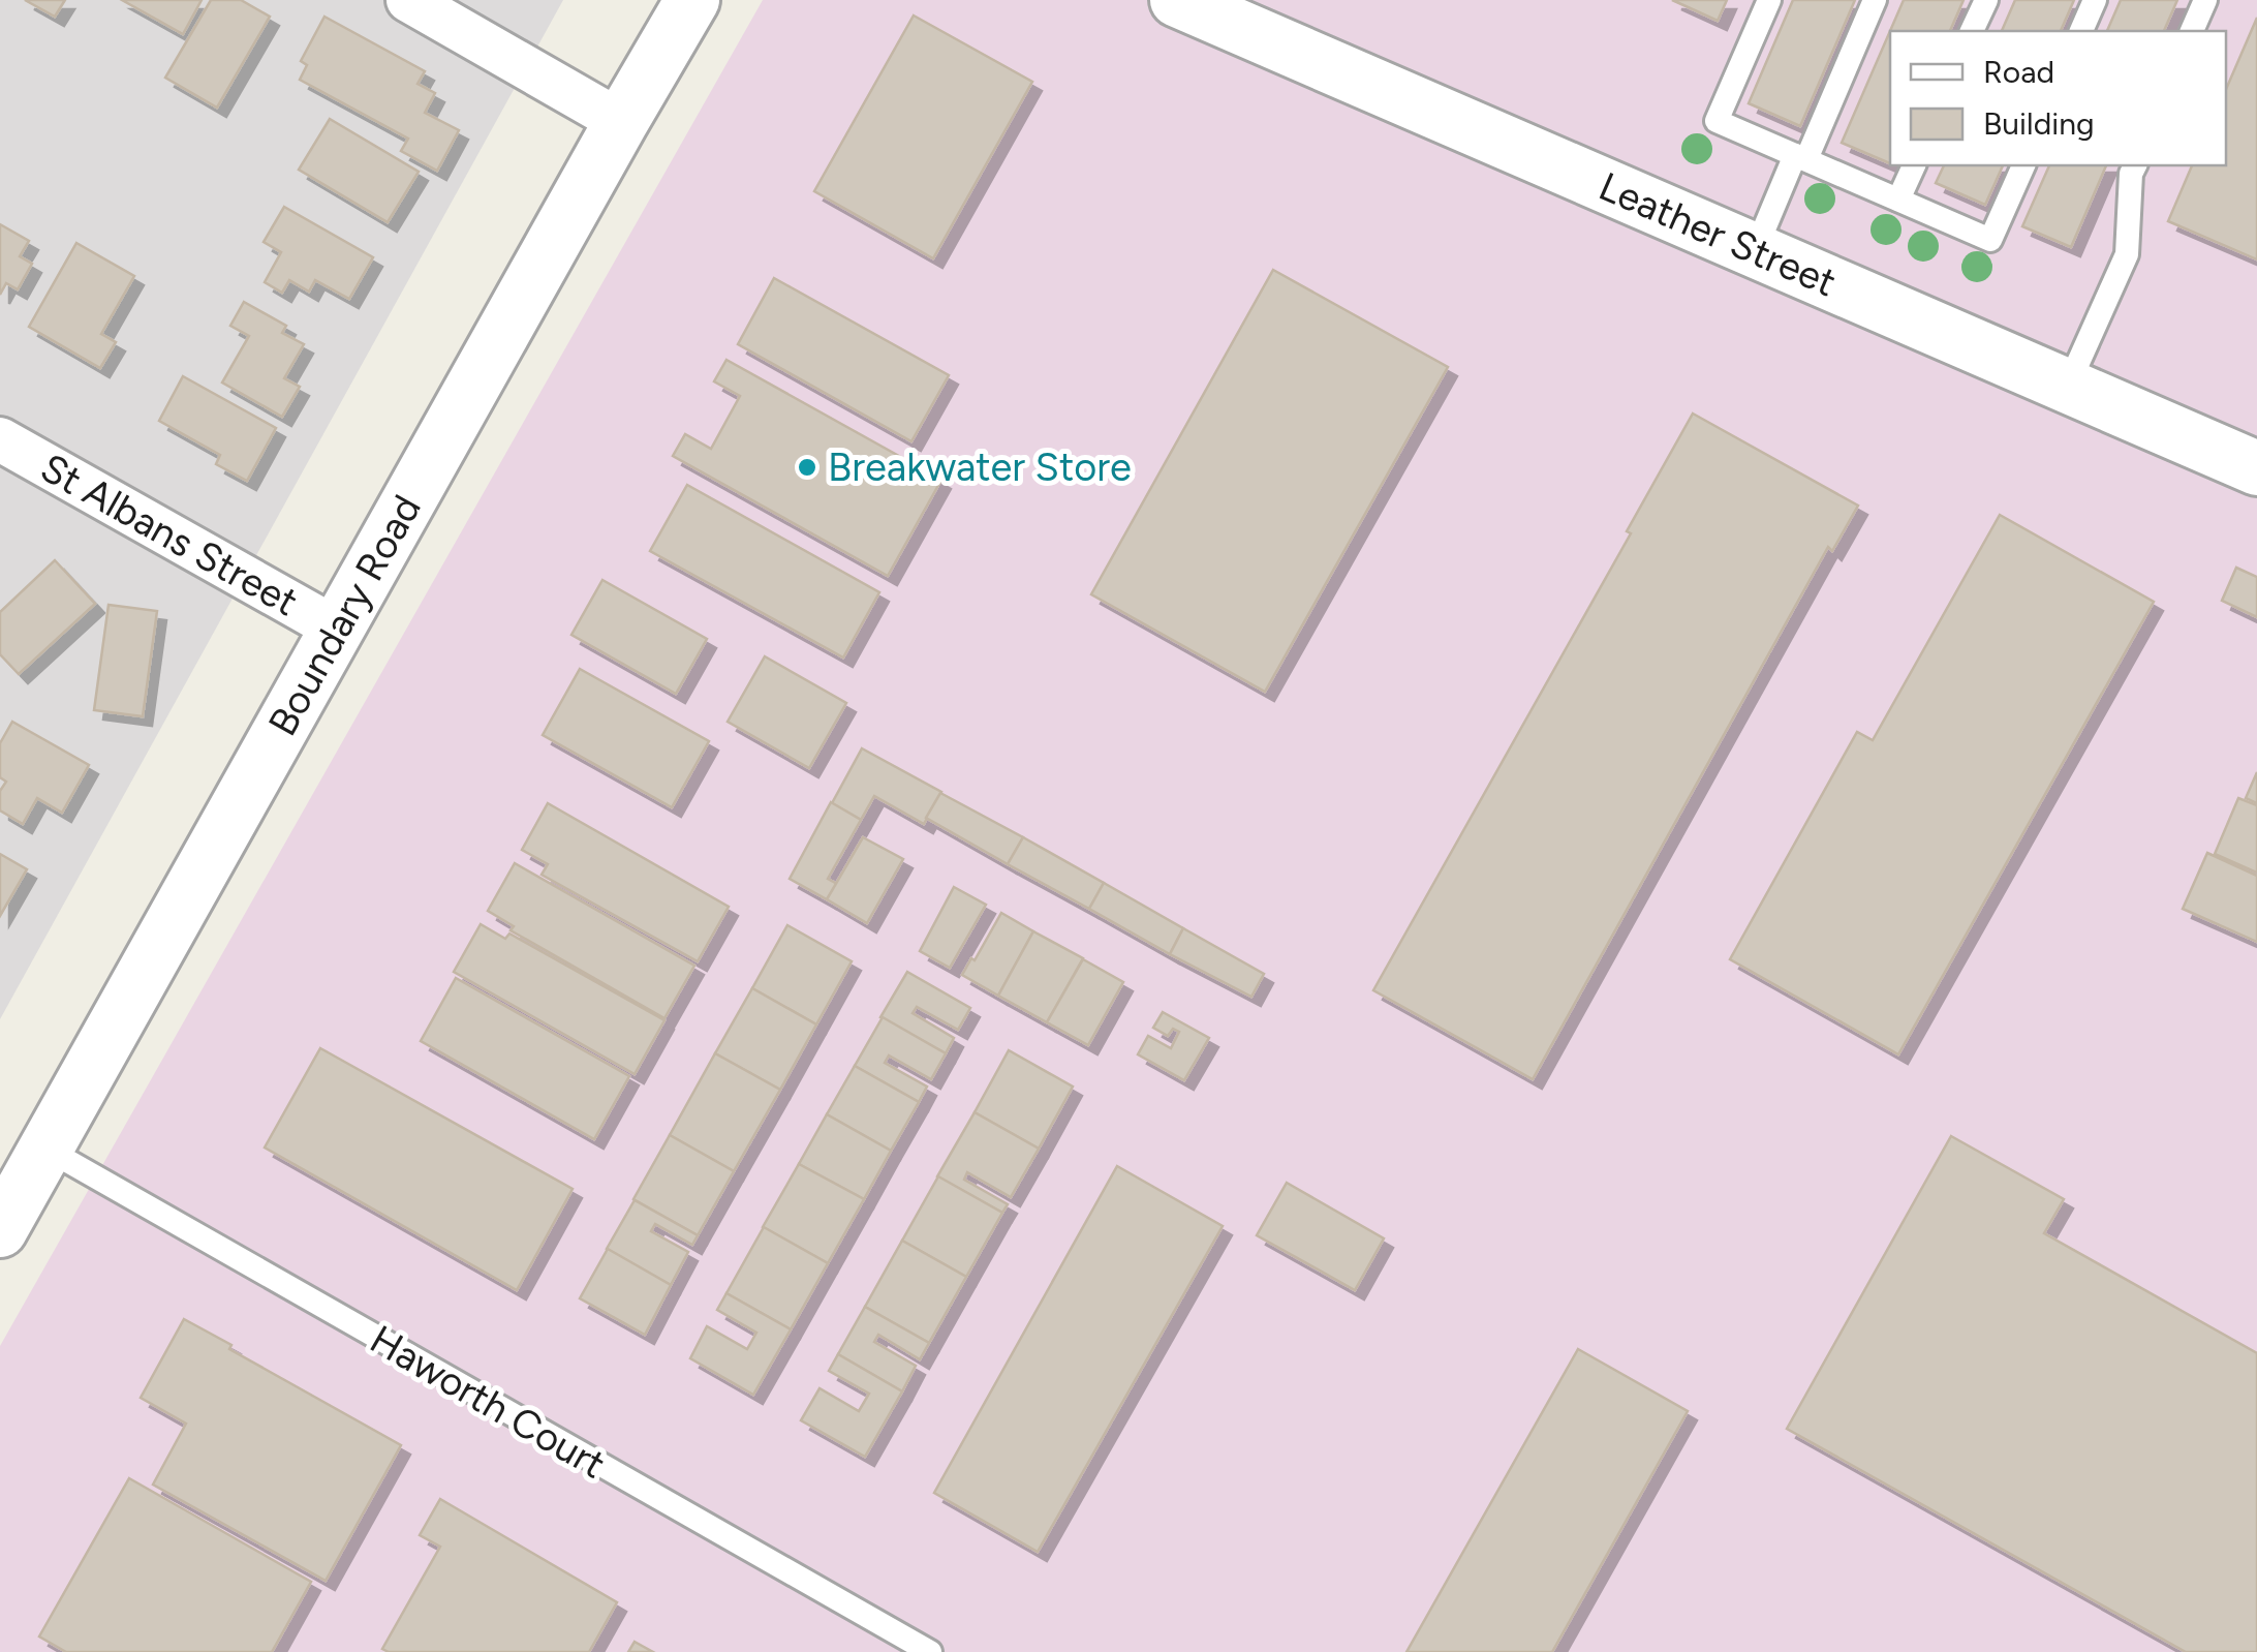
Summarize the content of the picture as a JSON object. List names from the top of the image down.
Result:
{
  "streets": {
    "street": ["Leather Street", "St Albans Street", "Boundary Road"],
    "lane": ["Haworth Court"]
  },
  "crossings": [
    ["St Albans Street", "Boundary Road"],
    ["Boundary Road", "Haworth Court"]
  ],
  "places": ["Breakwater Store"],
  "legend": ["Road", "Building"]
}
